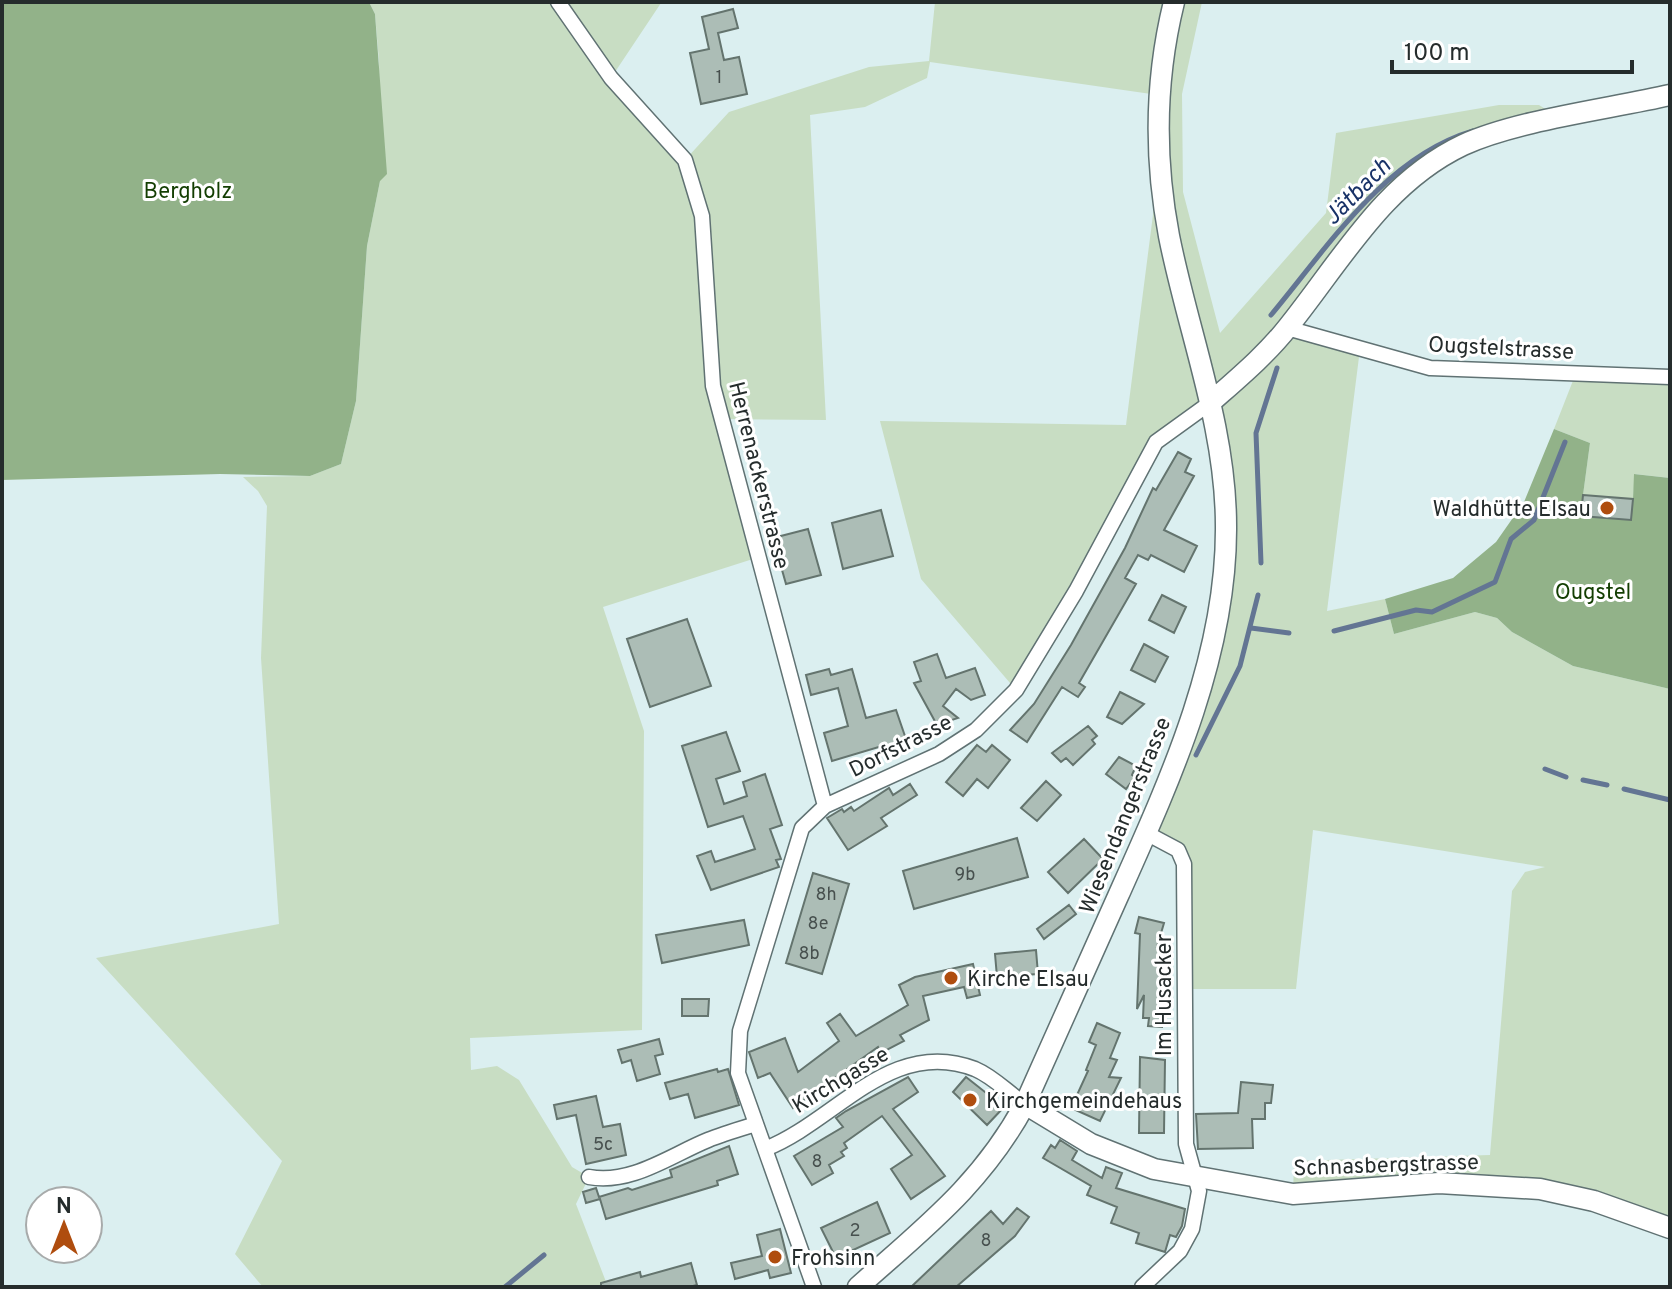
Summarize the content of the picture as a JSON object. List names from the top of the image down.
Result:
{
  "streets": {
    "main road": ["Wiesendangerstrasse", "Schnasbergstrasse"],
    "street": [
      "Ougstelstrasse",
      "Herrenackerstrasse",
      "Dorfstrasse",
      "Im Husacker",
      "Kirchgasse"
    ]
  },
  "crossings": [
    ["Herrenackerstrasse", "Dorfstrasse"],
    ["Dorfstrasse", "Wiesendangerstrasse"],
    ["Dorfstrasse", "Kirchgasse"],
    ["Wiesendangerstrasse", "Im Husacker"],
    ["Wiesendangerstrasse", "Kirchgasse"],
    ["Wiesendangerstrasse", "Schnasbergstrasse"],
    ["Im Husacker", "Schnasbergstrasse"],
    ["Kirchgasse", "Schnasbergstrasse"]
  ],
  "water": ["Jätbach"],
  "parks": ["Bergholz", "Ougstel"],
  "places": [
    "Waldhütte Elsau",
    "Kirche Elsau",
    "Kirchgemeindehaus",
    "Frohsinn"
  ],
  "house_numbers": [
    "1",
    "9b",
    "8h",
    "8e",
    "8b",
    "5c",
    "8",
    "2",
    "8"
  ],
  "scale_bar": "100 m",
  "north": "top"
}
